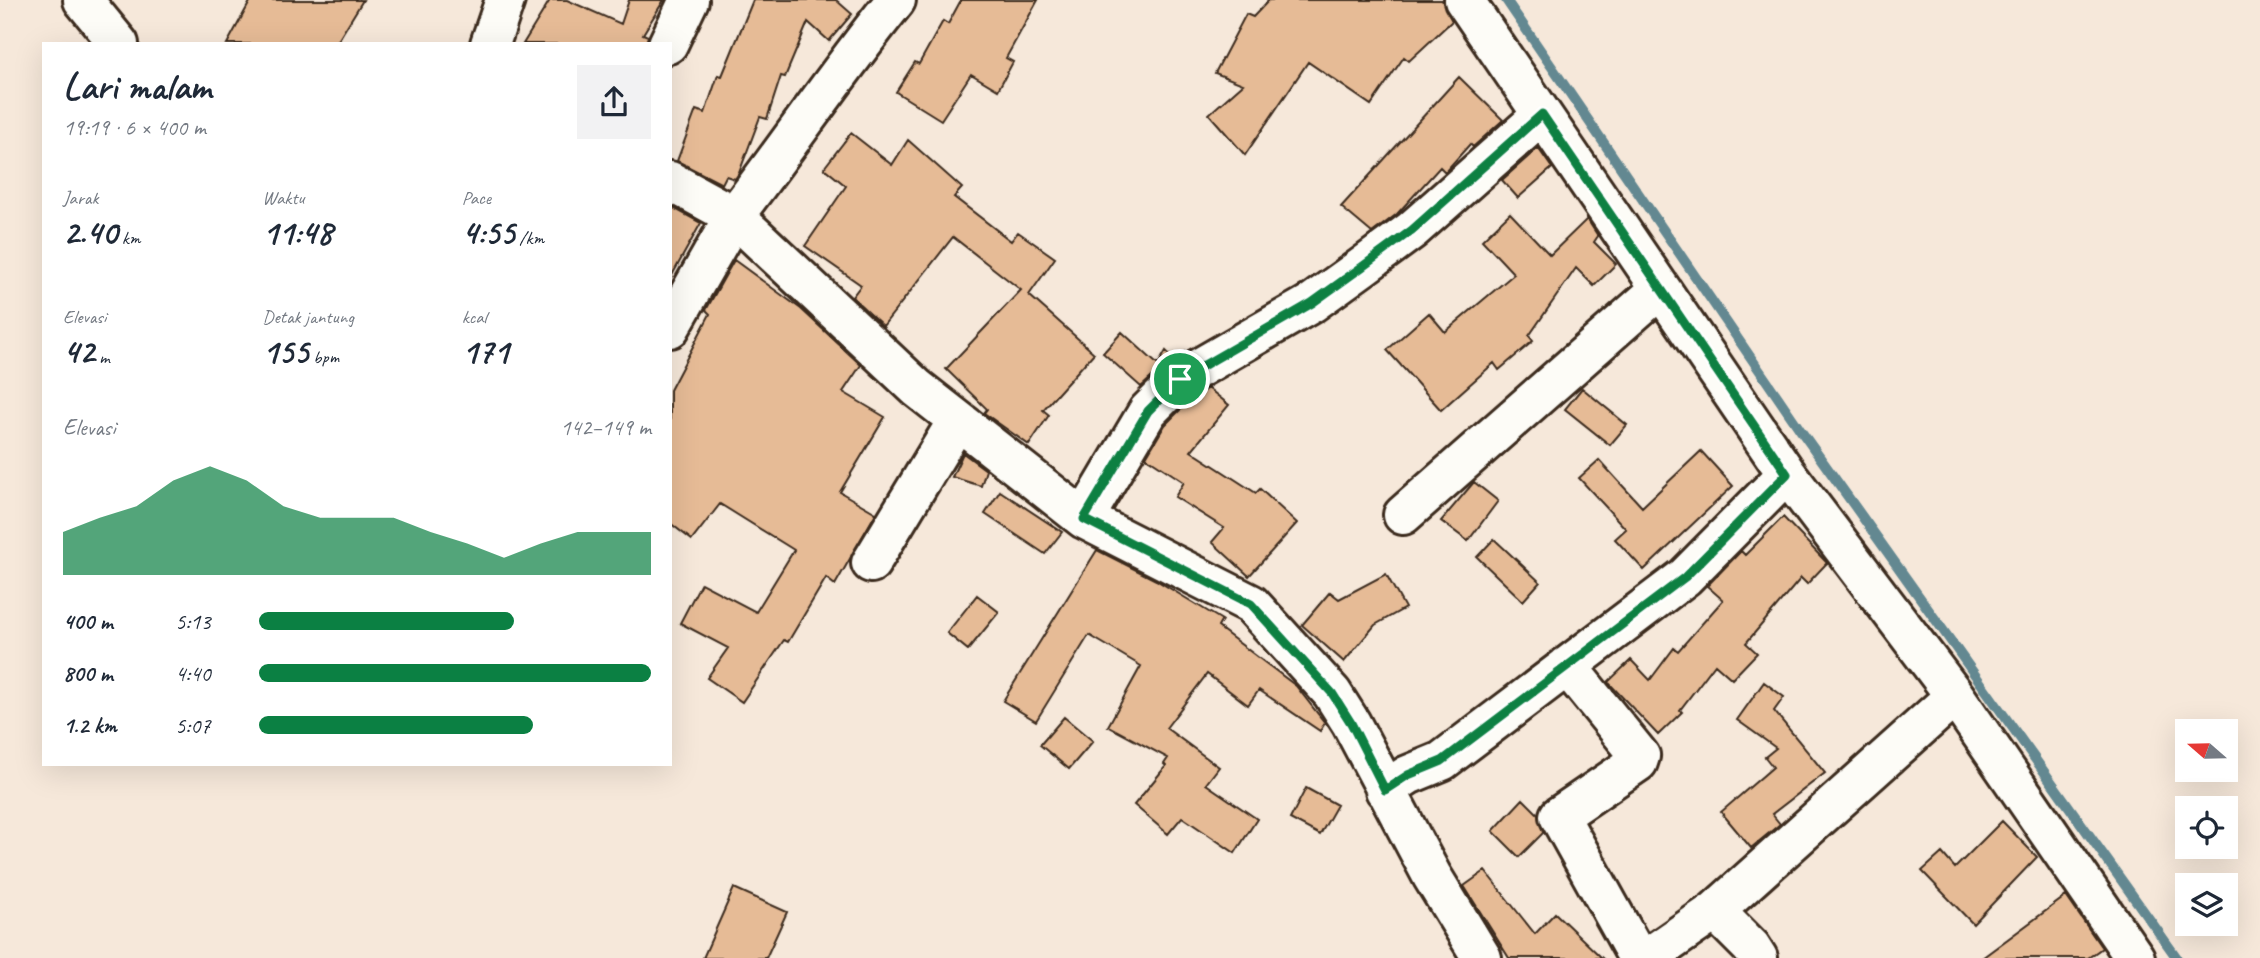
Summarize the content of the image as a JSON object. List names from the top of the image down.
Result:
{
  "north": "left",
  "page": {
    "heading": ["Lari malam", "19:19 · 6 × 400 m"],
    "stats": [
      ["Jarak", "2.40 km"],
      ["Waktu", "11:48"],
      ["Pace", "4:55 /km"],
      ["Elevasi", "42 m"],
      ["Detak jantung", "155 bpm"],
      ["kcal", "171"]
    ],
    "chart": ["Elevasi", "142–149 m"],
    "list": [
      {
        "name": "400 m",
        "note": "5:13"
      },
      {
        "name": "800 m",
        "note": "4:40"
      },
      {
        "name": "1.2 km",
        "note": "5:07"
      }
    ]
  }
}
